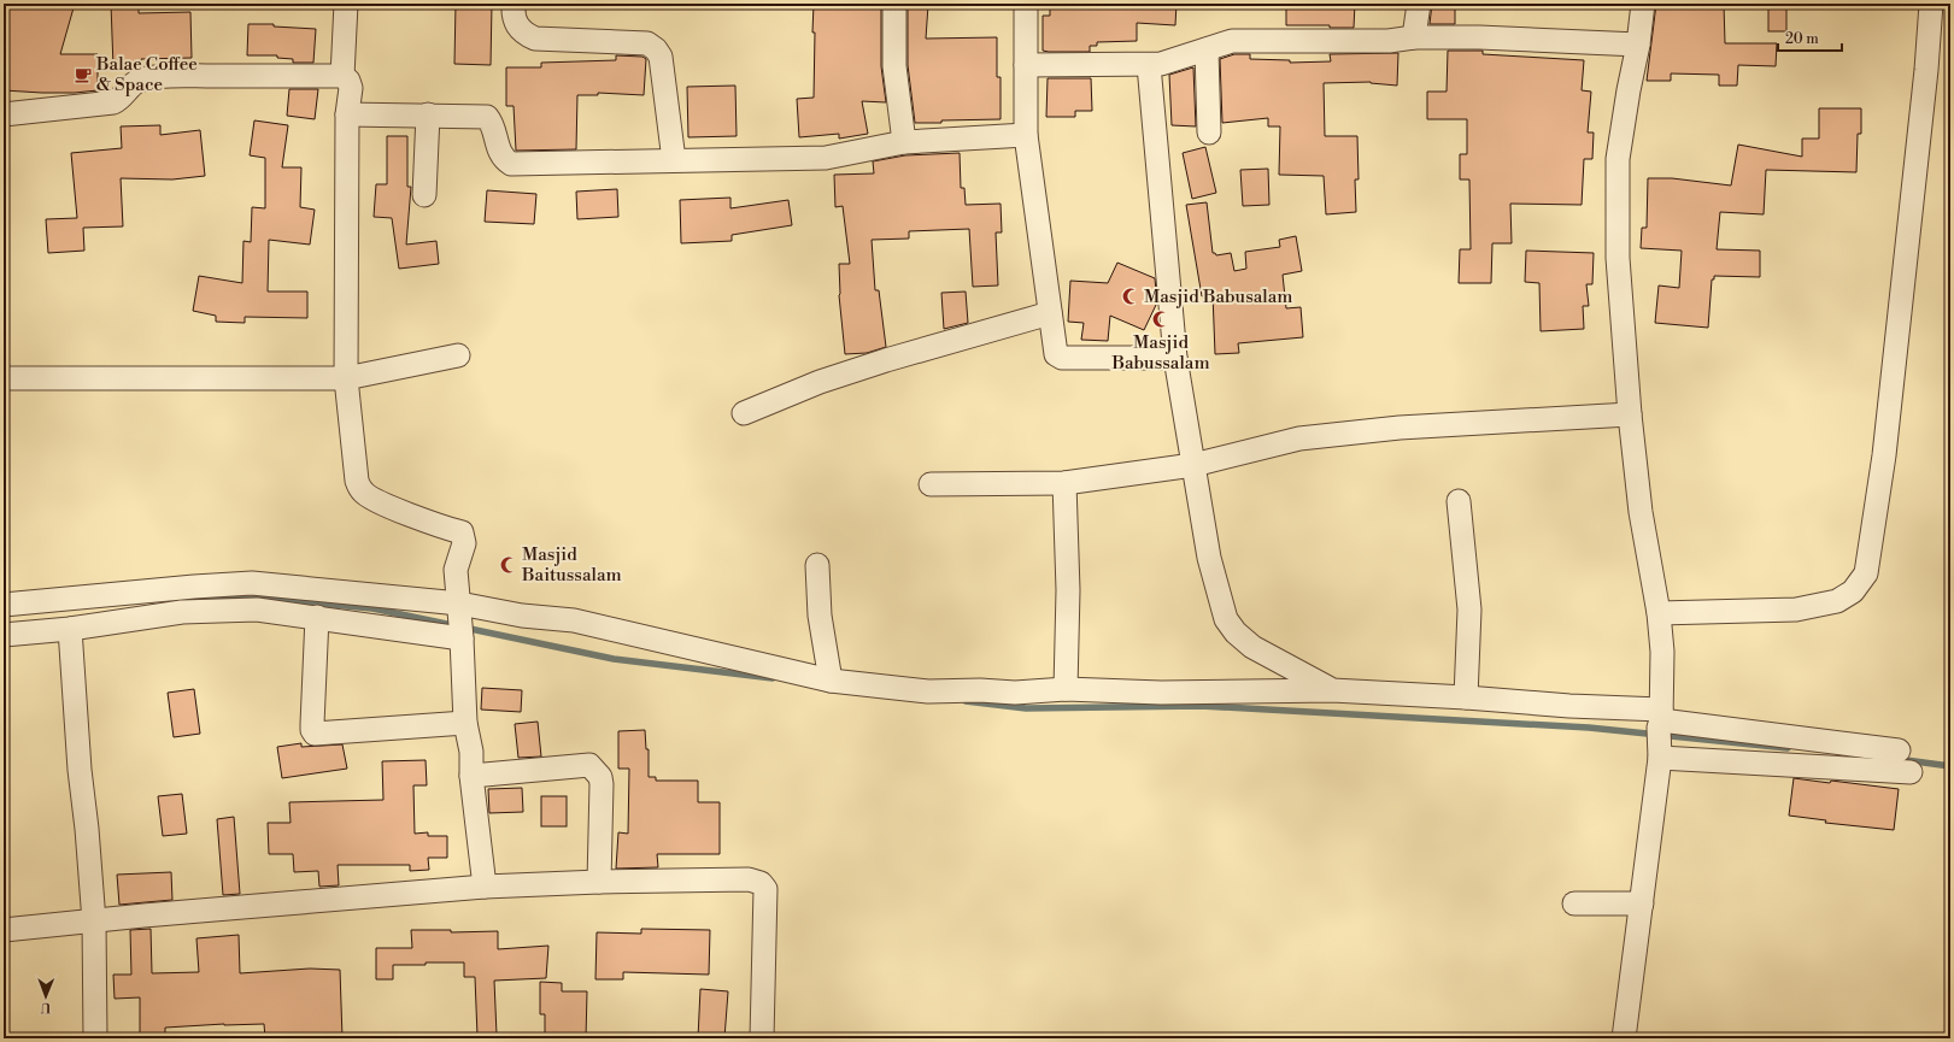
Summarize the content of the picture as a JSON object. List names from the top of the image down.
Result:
{
  "places": {
    "cafe": ["Balae Coffee & Space"],
    "mosque": ["Masjid Babusalam", "Masjid Babussalam", "Masjid Baitussalam"]
  },
  "scale_bar": "20 m",
  "north": "bottom"
}
